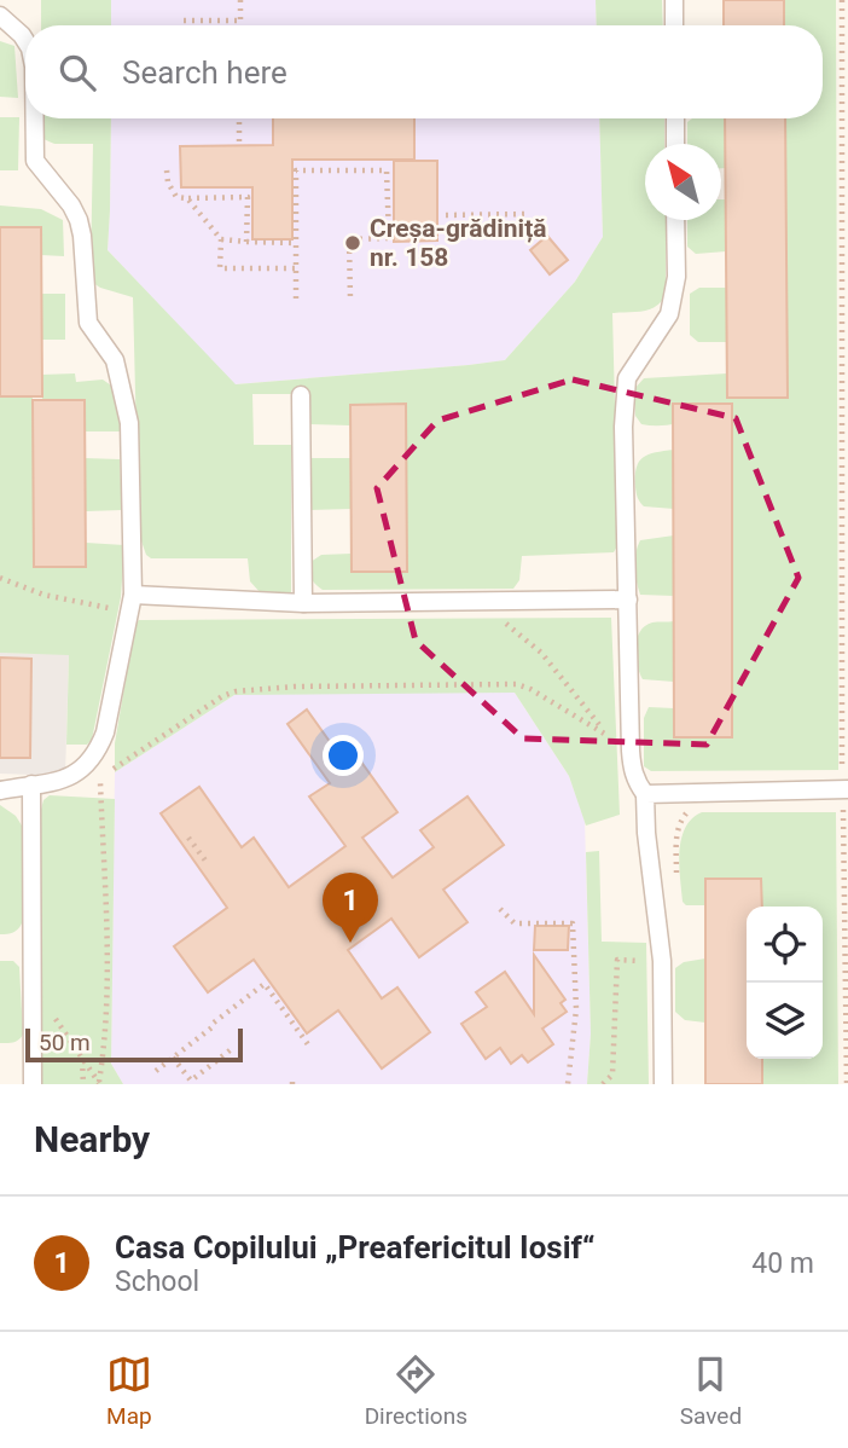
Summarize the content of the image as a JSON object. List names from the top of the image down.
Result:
{
  "places": ["Creșa-grădiniță nr. 158"],
  "scale_bar": "50 m",
  "north": "top left",
  "page": {
    "search": "Search here",
    "pins": "1",
    "scale": "50 m",
    "heading": "Nearby",
    "list": [
      {
        "mark": "1",
        "name": "Casa Copilului „Preafericitul Iosif“",
        "note": "School",
        "value": "40 m"
      }
    ],
    "nav": ["Map", "Directions", "Saved"]
  }
}
